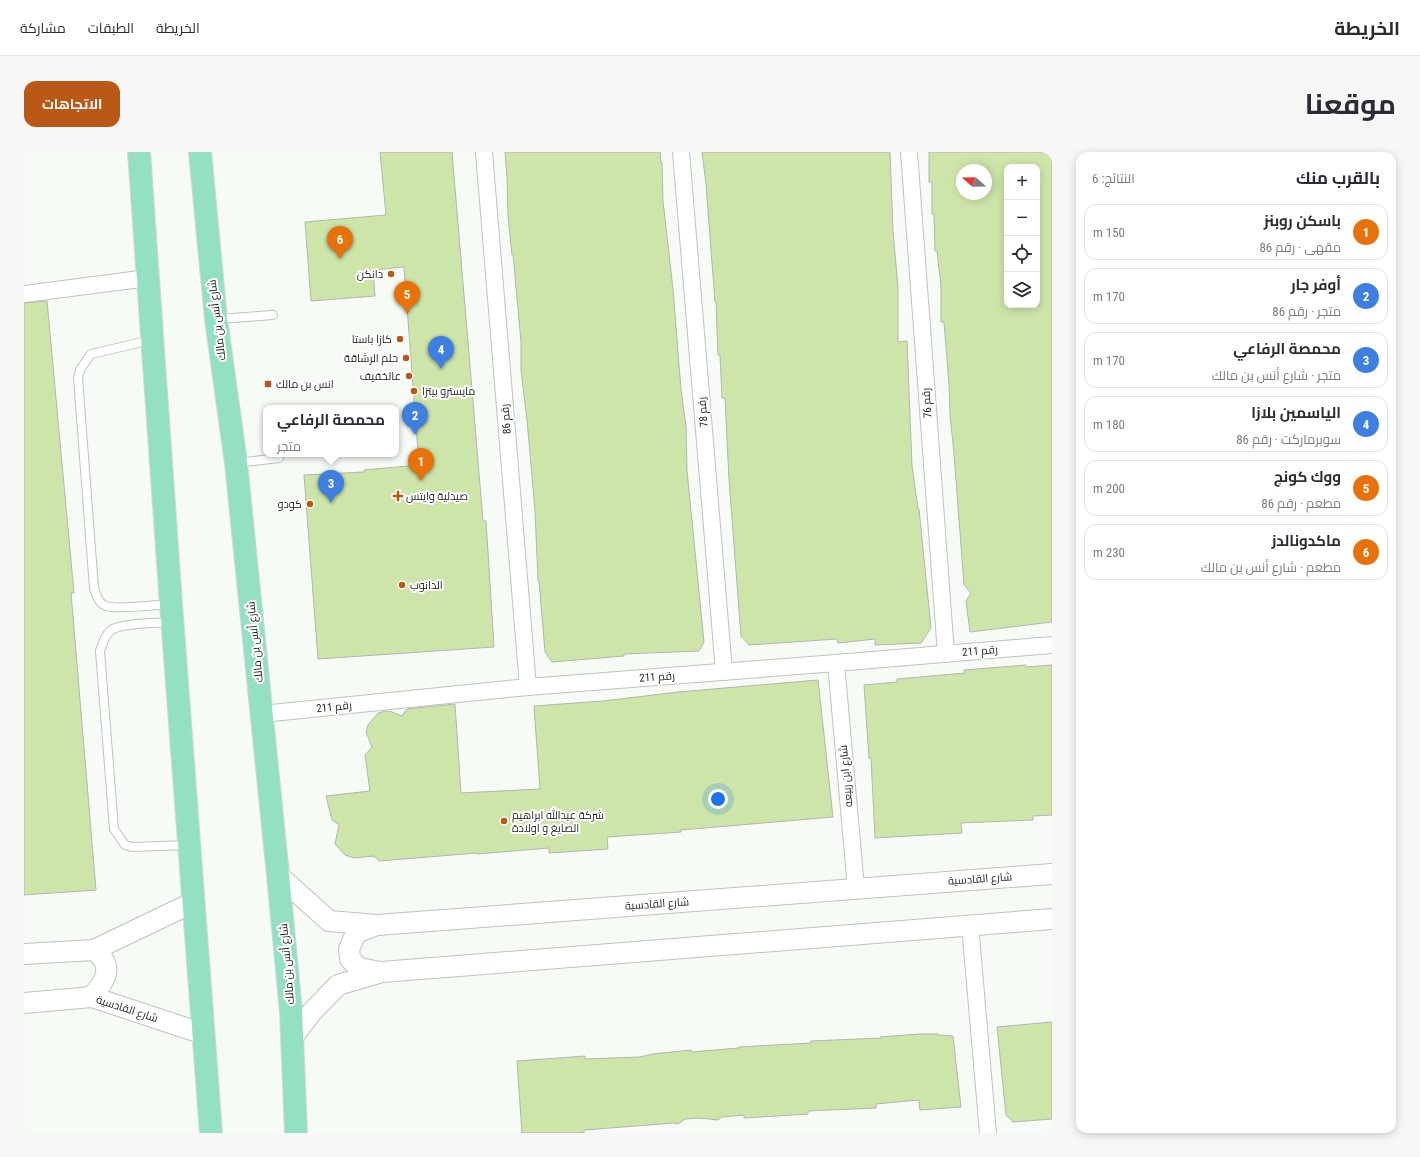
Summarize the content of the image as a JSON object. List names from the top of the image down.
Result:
{
  "streets": {
    "main road": ["شارع أنس بن مالك"],
    "street": [
      "رقم 76",
      "رقم 78",
      "رقم 86",
      "رقم 211",
      "شارع ابن ربيعه",
      "شارع القادسية"
    ]
  },
  "crossings": [
    ["شارع أنس بن مالك", "رقم 211"],
    ["شارع أنس بن مالك", "شارع القادسية"],
    ["رقم 76", "رقم 211"],
    ["رقم 78", "رقم 211"],
    ["رقم 86", "رقم 211"],
    ["رقم 211", "شارع ابن ربيعه"],
    ["شارع ابن ربيعه", "شارع القادسية"]
  ],
  "places": {
    "other": [
      "دانكن",
      "كازا باستا",
      "حلم الرشاقة",
      "عالخفيف",
      "مايسترو بيتزا",
      "كودو",
      "الدانوب",
      "شركة عبدالله ابراهيم الصايغ و اولادة"
    ],
    "transit": ["انس بن مالك"],
    "health": ["صيدلية وايتس"]
  },
  "north": "left",
  "page": {
    "header": "الخريطة",
    "nav": ["الخريطة", "الطبقات", "مشاركة"],
    "title": "موقعنا",
    "buttons": "الاتجاهات",
    "heading": ["بالقرب منك", "النتائج: 6"],
    "map_buttons": ["+", "−"],
    "list": [
      {
        "mark": "1",
        "name": "باسكن روبنز",
        "note": "مقهى · رقم 86",
        "value": "150 m"
      },
      {
        "mark": "2",
        "name": "أوفر جار",
        "note": "متجر · رقم 86",
        "value": "170 m"
      },
      {
        "mark": "3",
        "name": "محمصة الرفاعي",
        "note": "متجر · شارع أنس بن مالك",
        "value": "170 m"
      },
      {
        "mark": "4",
        "name": "الياسمين بلازا",
        "note": "سوبرماركت · رقم 86",
        "value": "180 m"
      },
      {
        "mark": "5",
        "name": "ووك كونج",
        "note": "مطعم · رقم 86",
        "value": "200 m"
      },
      {
        "mark": "6",
        "name": "ماكدونالدز",
        "note": "مطعم · شارع أنس بن مالك",
        "value": "230 m"
      }
    ],
    "pins": [
      "6",
      "5",
      "4",
      "2",
      "1",
      "3"
    ],
    "popup": ["محمصة الرفاعي", "متجر"]
  }
}
